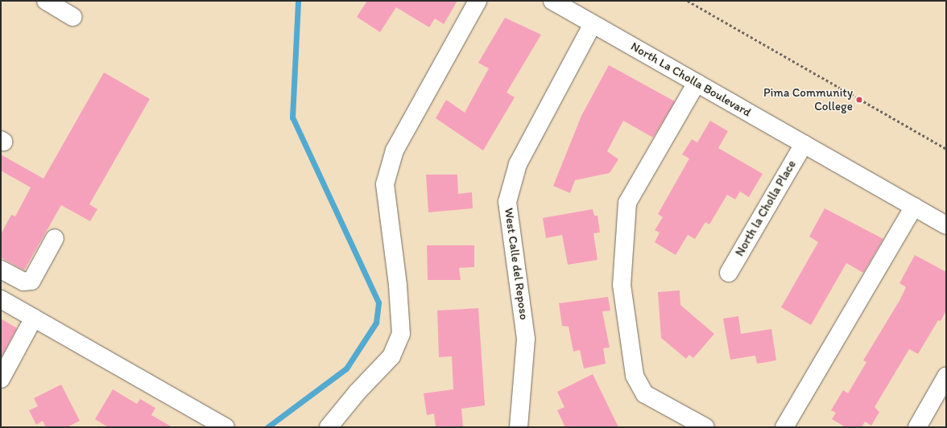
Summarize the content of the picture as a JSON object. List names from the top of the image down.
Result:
{
  "streets": {
    "street": ["North La Cholla Boulevard", "North la Cholla Place", "West Calle del Reposo"]
  },
  "crossings": [
    ["North La Cholla Boulevard", "North la Cholla Place"],
    ["North La Cholla Boulevard", "West Calle del Reposo"]
  ],
  "places": ["Pima Community College"]
}
